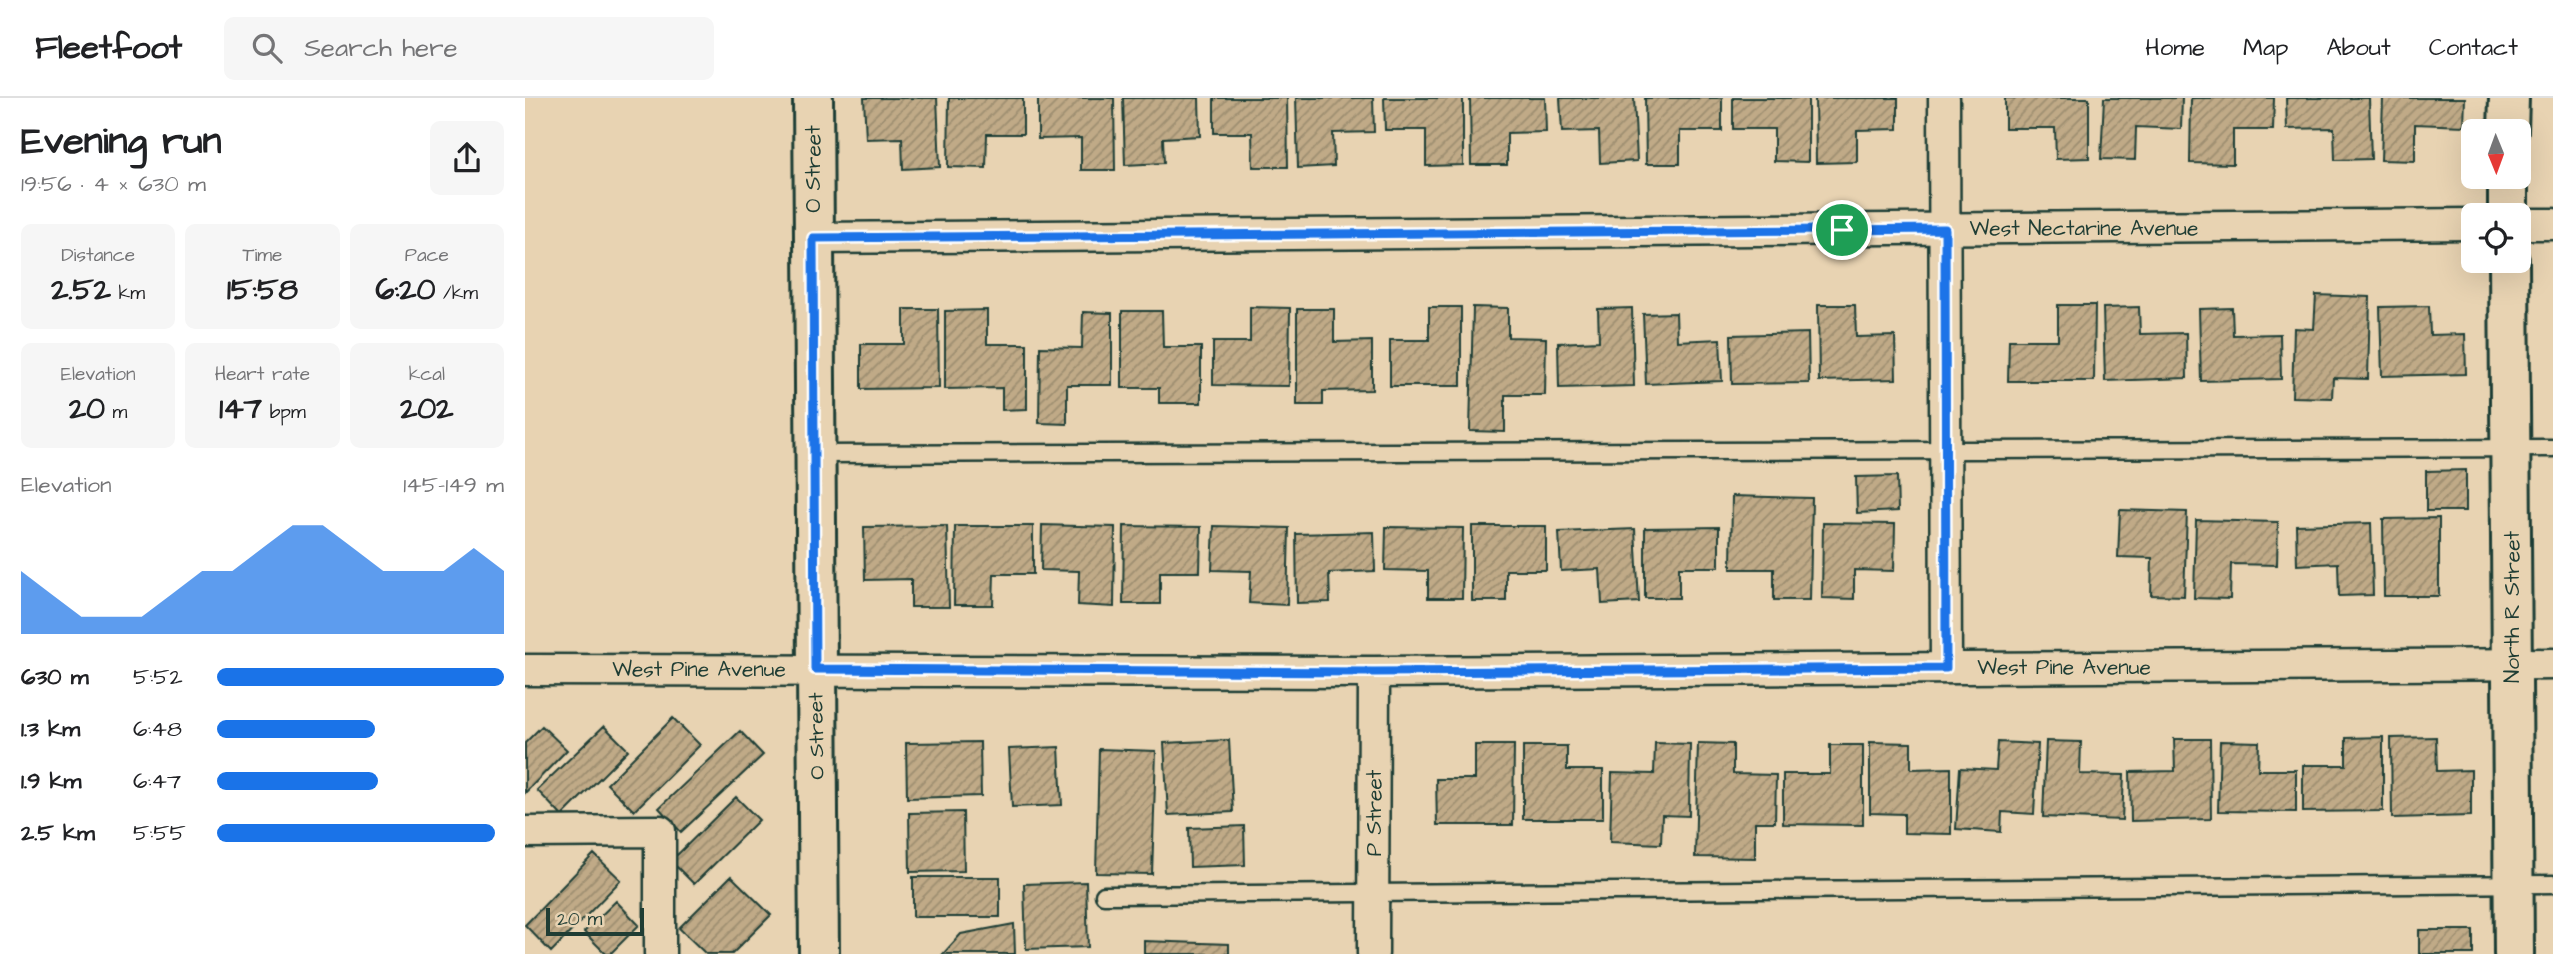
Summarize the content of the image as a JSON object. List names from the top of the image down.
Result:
{
  "streets": {
    "street": [
      "O Street",
      "West Nectarine Avenue",
      "North R Street",
      "West Pine Avenue",
      "P Street"
    ]
  },
  "crossings": [
    ["O Street", "West Nectarine Avenue"],
    ["O Street", "West Pine Avenue"],
    ["North R Street", "West Pine Avenue"],
    ["West Pine Avenue", "P Street"]
  ],
  "scale_bar": "20 m",
  "north": "bottom",
  "page": {
    "header": "Fleetfoot",
    "search": "Search here",
    "nav": [
      "Home",
      "Map",
      "About",
      "Contact"
    ],
    "heading": ["Evening run", "19:56 · 4 × 630 m"],
    "stats": [
      ["Distance", "2.52 km"],
      ["Time", "15:58"],
      ["Pace", "6:20 /km"],
      ["Elevation", "20 m"],
      ["Heart rate", "147 bpm"],
      ["kcal", "202"]
    ],
    "chart": ["Elevation", "145–149 m"],
    "list": [
      {
        "name": "630 m",
        "note": "5:52"
      },
      {
        "name": "1.3 km",
        "note": "6:48"
      },
      {
        "name": "1.9 km",
        "note": "6:47"
      },
      {
        "name": "2.5 km",
        "note": "5:55"
      }
    ],
    "scale": "20 m"
  }
}
